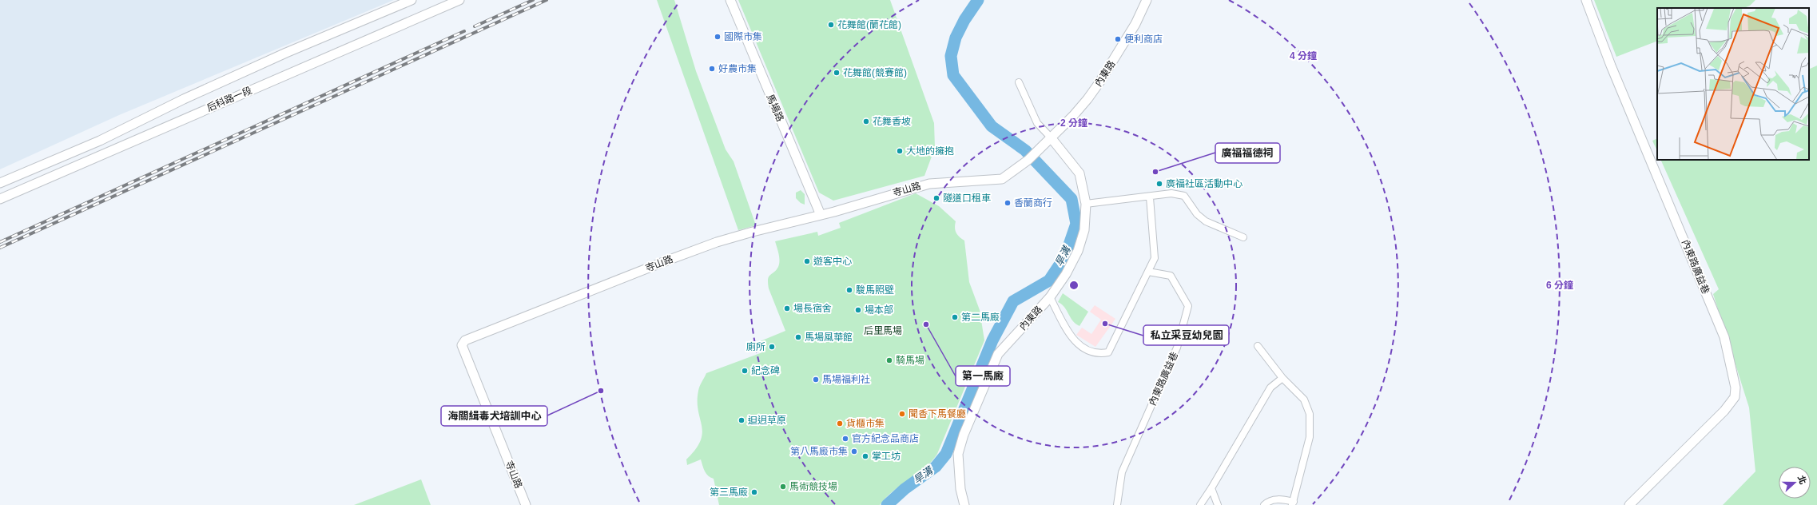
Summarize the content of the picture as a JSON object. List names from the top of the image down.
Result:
{
  "streets": {
    "street": [
      "內東路",
      "后科路一段",
      "馬場路",
      "寺山路",
      "內東路廣益巷"
    ]
  },
  "crossings": [
    ["內東路", "寺山路"],
    ["馬場路", "寺山路"]
  ],
  "water": ["旱溝"],
  "parks": ["后里馬場"],
  "places": [
    "花舞館(蘭花館)",
    "國際市集",
    "便利商店",
    "好農市集",
    "花舞館(競賽館)",
    "花舞香坡",
    "大地的擁抱",
    "廣福福德祠",
    "廣福社區活動中心",
    "隧道口租車",
    "香蘭商行",
    "遊客中心",
    "駿馬照壁",
    "場長宿舍",
    "場本部",
    "第二馬廄",
    "私立采豆幼兒園",
    "第一馬廄",
    "馬場風華館",
    "廁所",
    "騎馬場",
    "紀念碑",
    "馬場福利社",
    "海關緝毒犬培訓中心",
    "聞香下馬餐廳",
    "𨑨迌草原",
    "貨櫃市集",
    "官方紀念品商店",
    "第八馬廄市集",
    "掌工坊",
    "馬術競技場",
    "第三馬廄"
  ],
  "north": "right",
  "rings": ["4 分鐘", "2 分鐘", "6 分鐘"]
}
